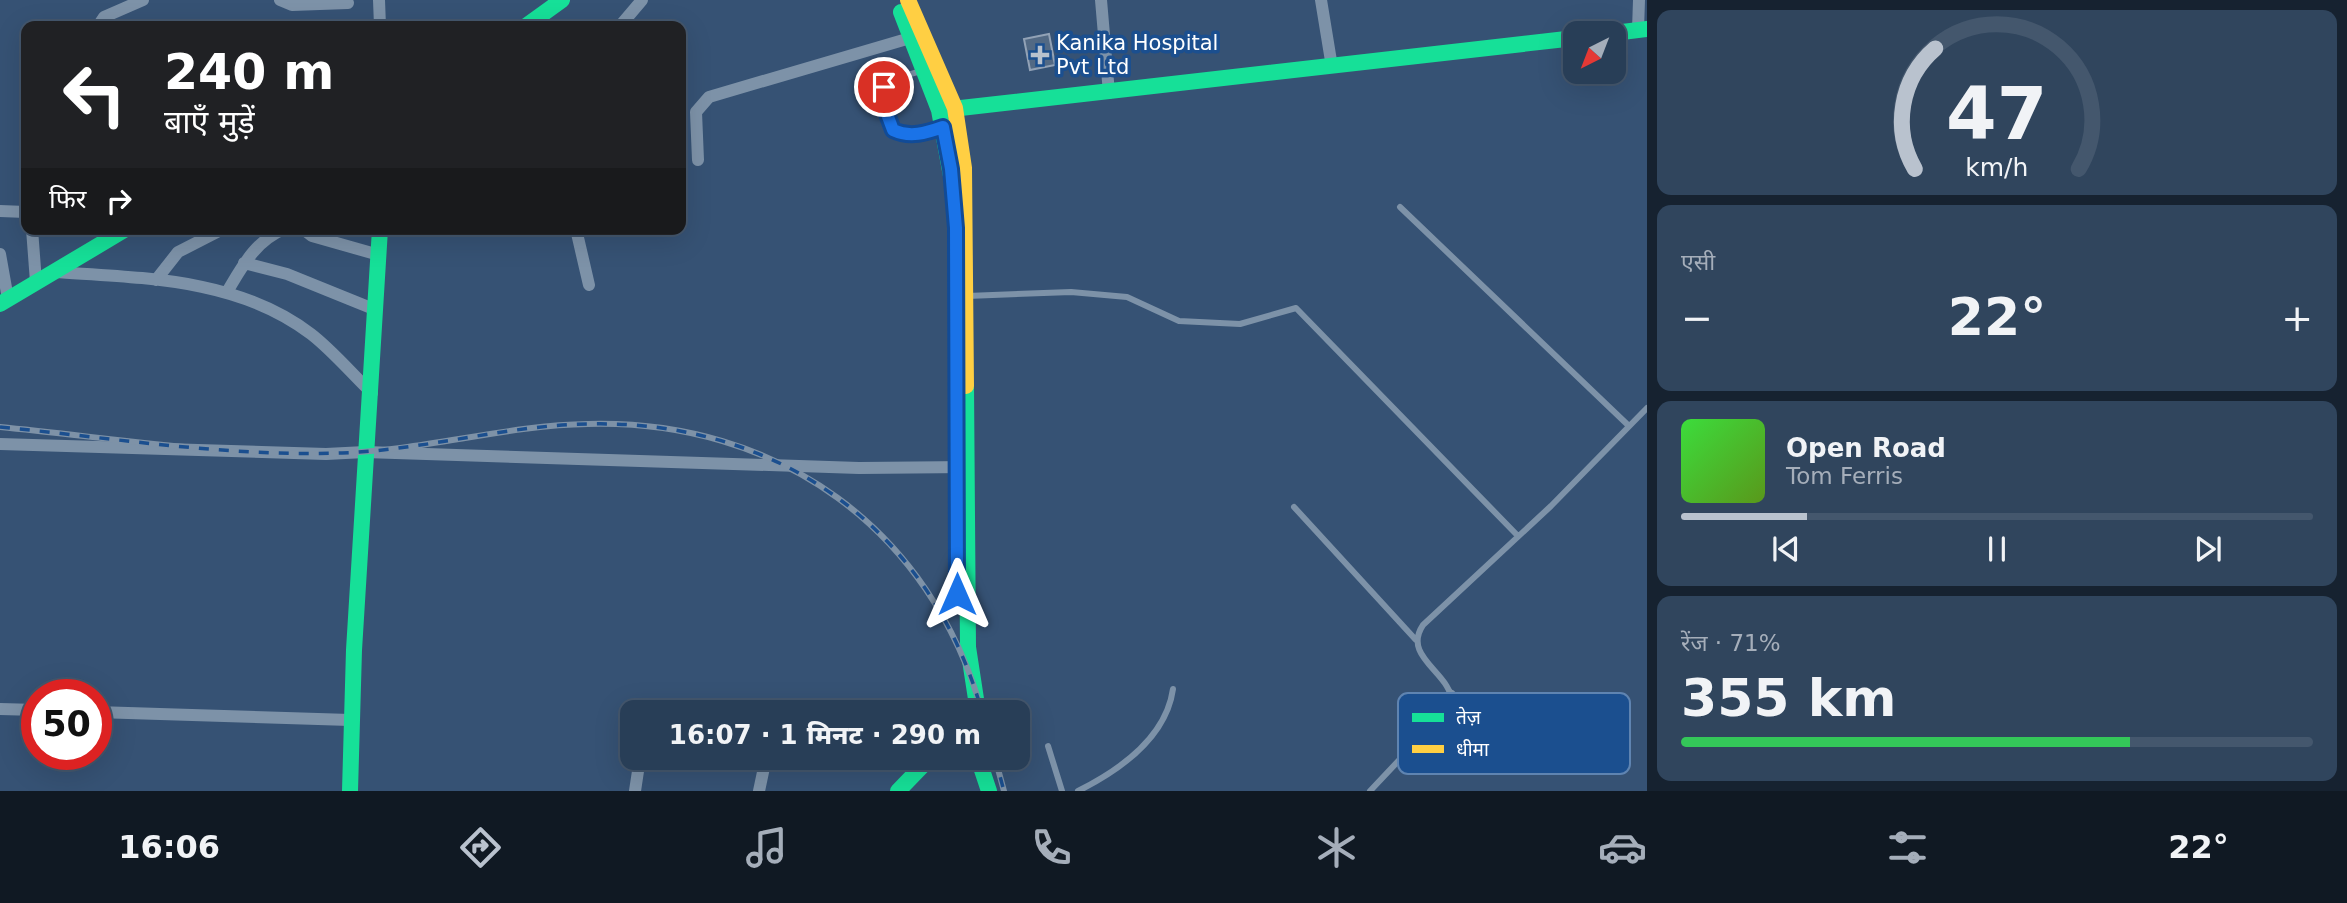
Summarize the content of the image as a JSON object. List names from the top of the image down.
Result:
{
  "places": {
    "health": ["Kanika Hospital Pvt Ltd"]
  },
  "legend": ["तेज़", "धीमा"],
  "north": "bottom left",
  "page": {
    "turn": ["240 m", "बाएँ मुड़ें"],
    "then": "फिर",
    "tile": [
      "एसी",
      ["रेंज · 71%", "355 km"]
    ],
    "heat": ["−", "22°", "+"],
    "song": ["Open Road", "Tom Ferris"],
    "limit": "50",
    "trip": "16:07 · 1 मिनट · 290 m",
    "tabs": ["16:06", "22°"],
    "gauge": ["47", "km/h"]
  }
}
